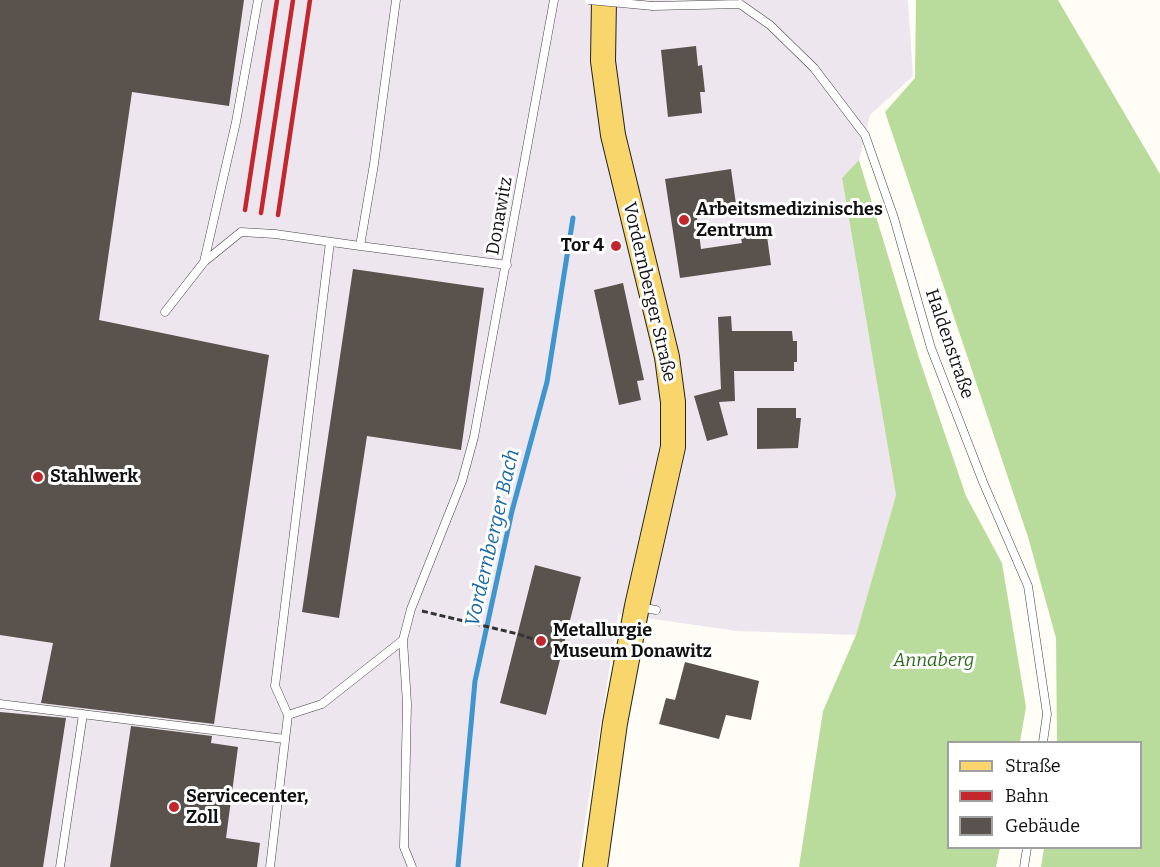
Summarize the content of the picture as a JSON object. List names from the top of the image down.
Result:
{
  "streets": {
    "main road": ["Vordernberger Straße"],
    "lane": ["Donawitz", "Haldenstraße"]
  },
  "water": ["Vordernberger Bach"],
  "parks": ["Annaberg"],
  "places": [
    "Arbeitsmedizinisches Zentrum",
    "Tor 4",
    "Stahlwerk",
    "Metallurgie Museum Donawitz",
    "Servicecenter, Zoll"
  ],
  "legend": ["Straße", "Bahn", "Gebäude"]
}
